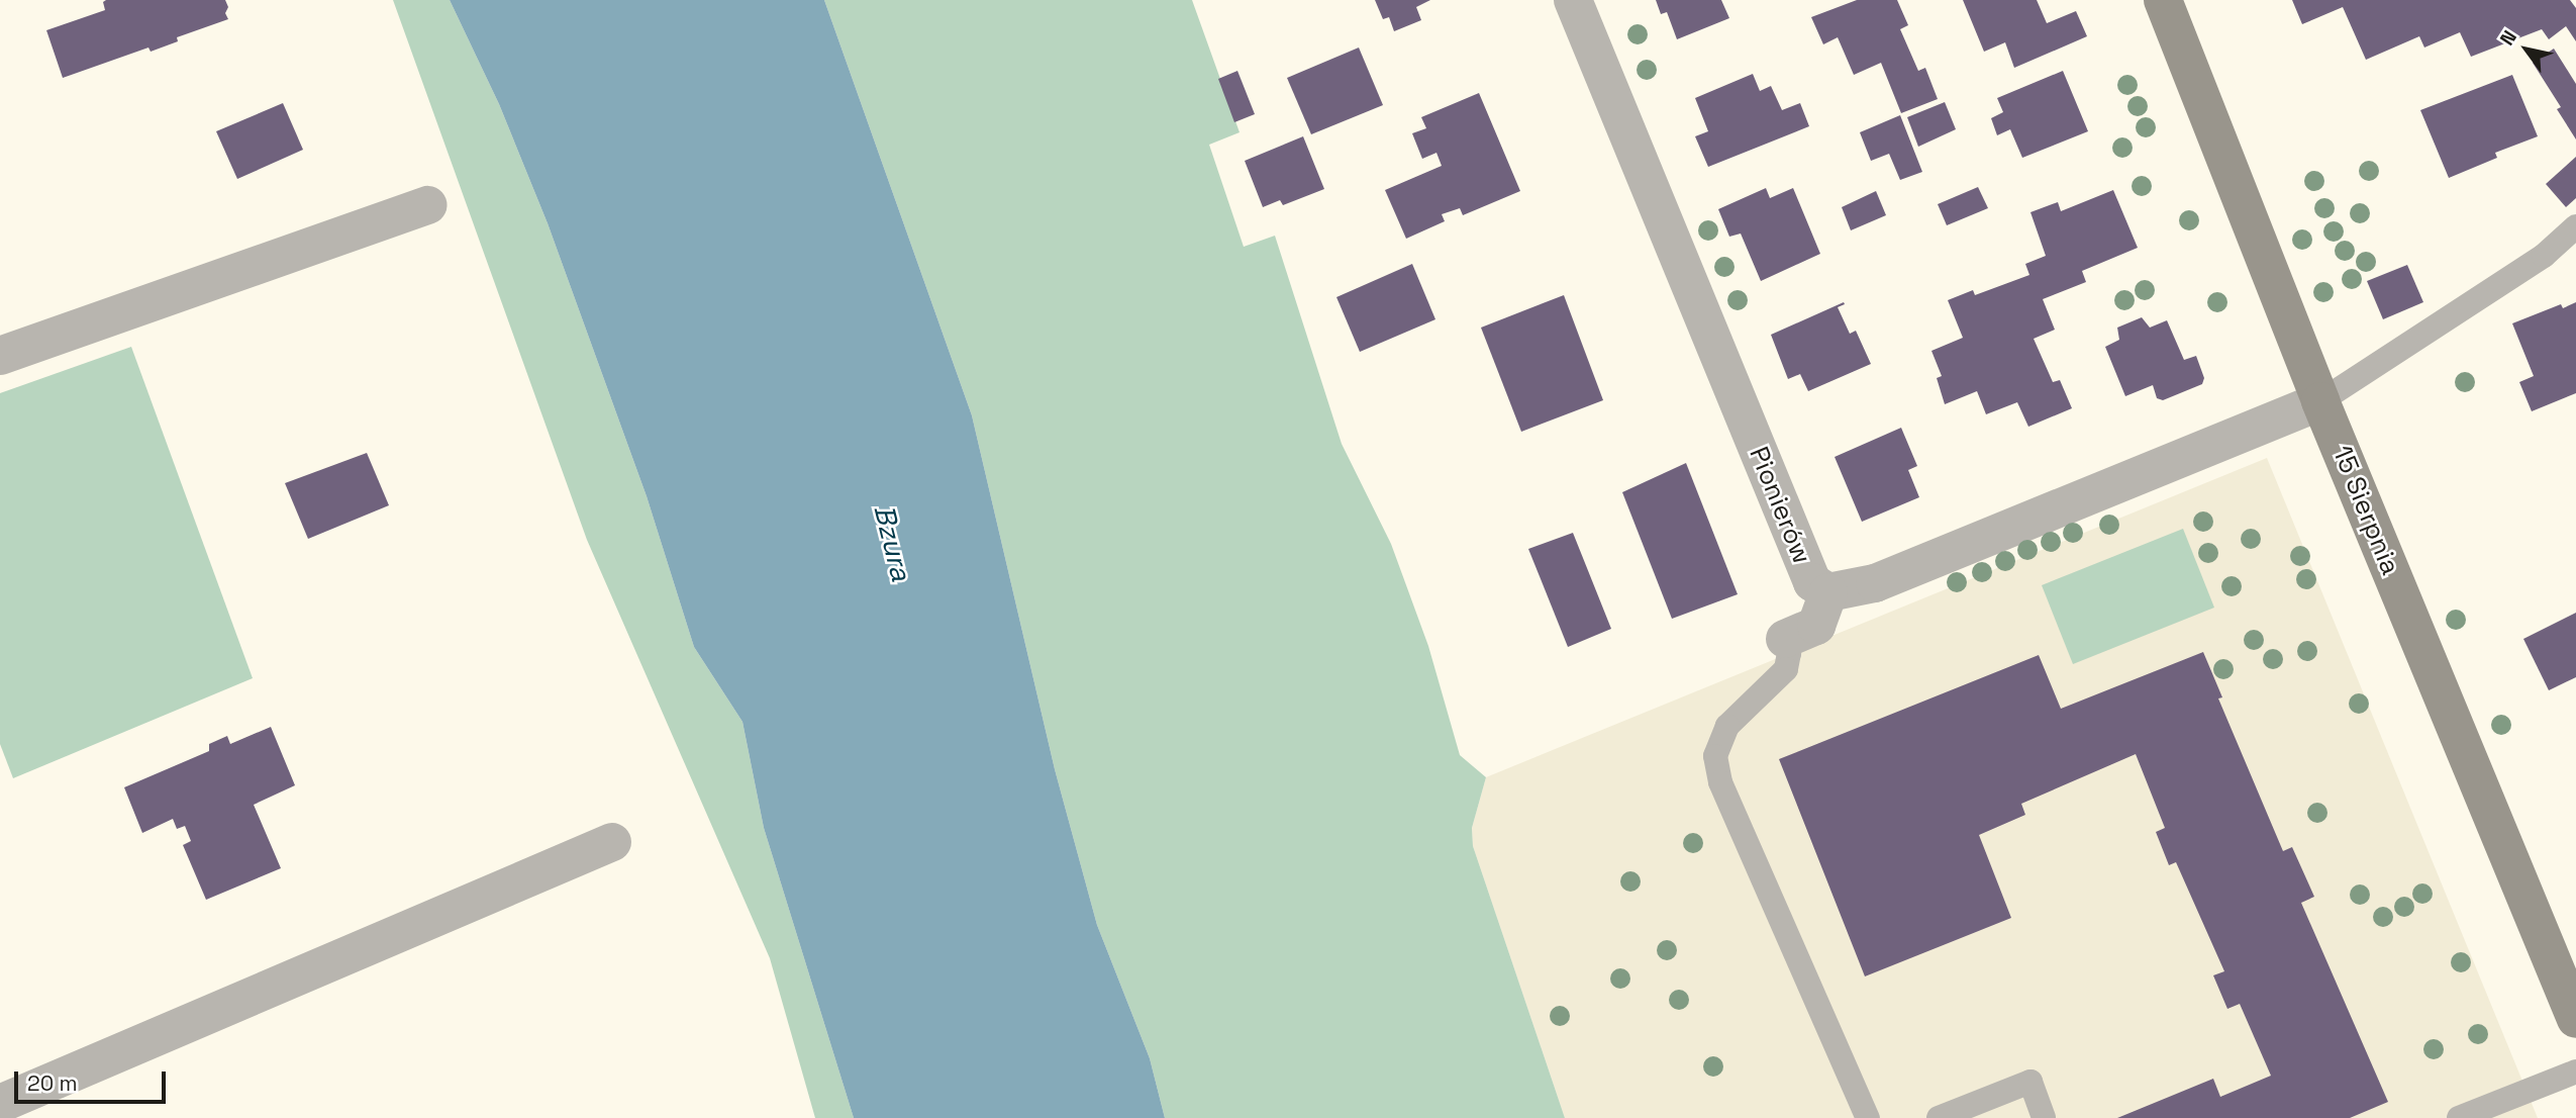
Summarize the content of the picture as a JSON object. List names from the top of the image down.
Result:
{
  "streets": {
    "street": ["Pionierów", "15 Sierpnia"]
  },
  "crossings": [
    ["Pionierów", "15 Sierpnia"]
  ],
  "water": ["Bzura"],
  "scale_bar": "20 m",
  "north": "top left"
}
